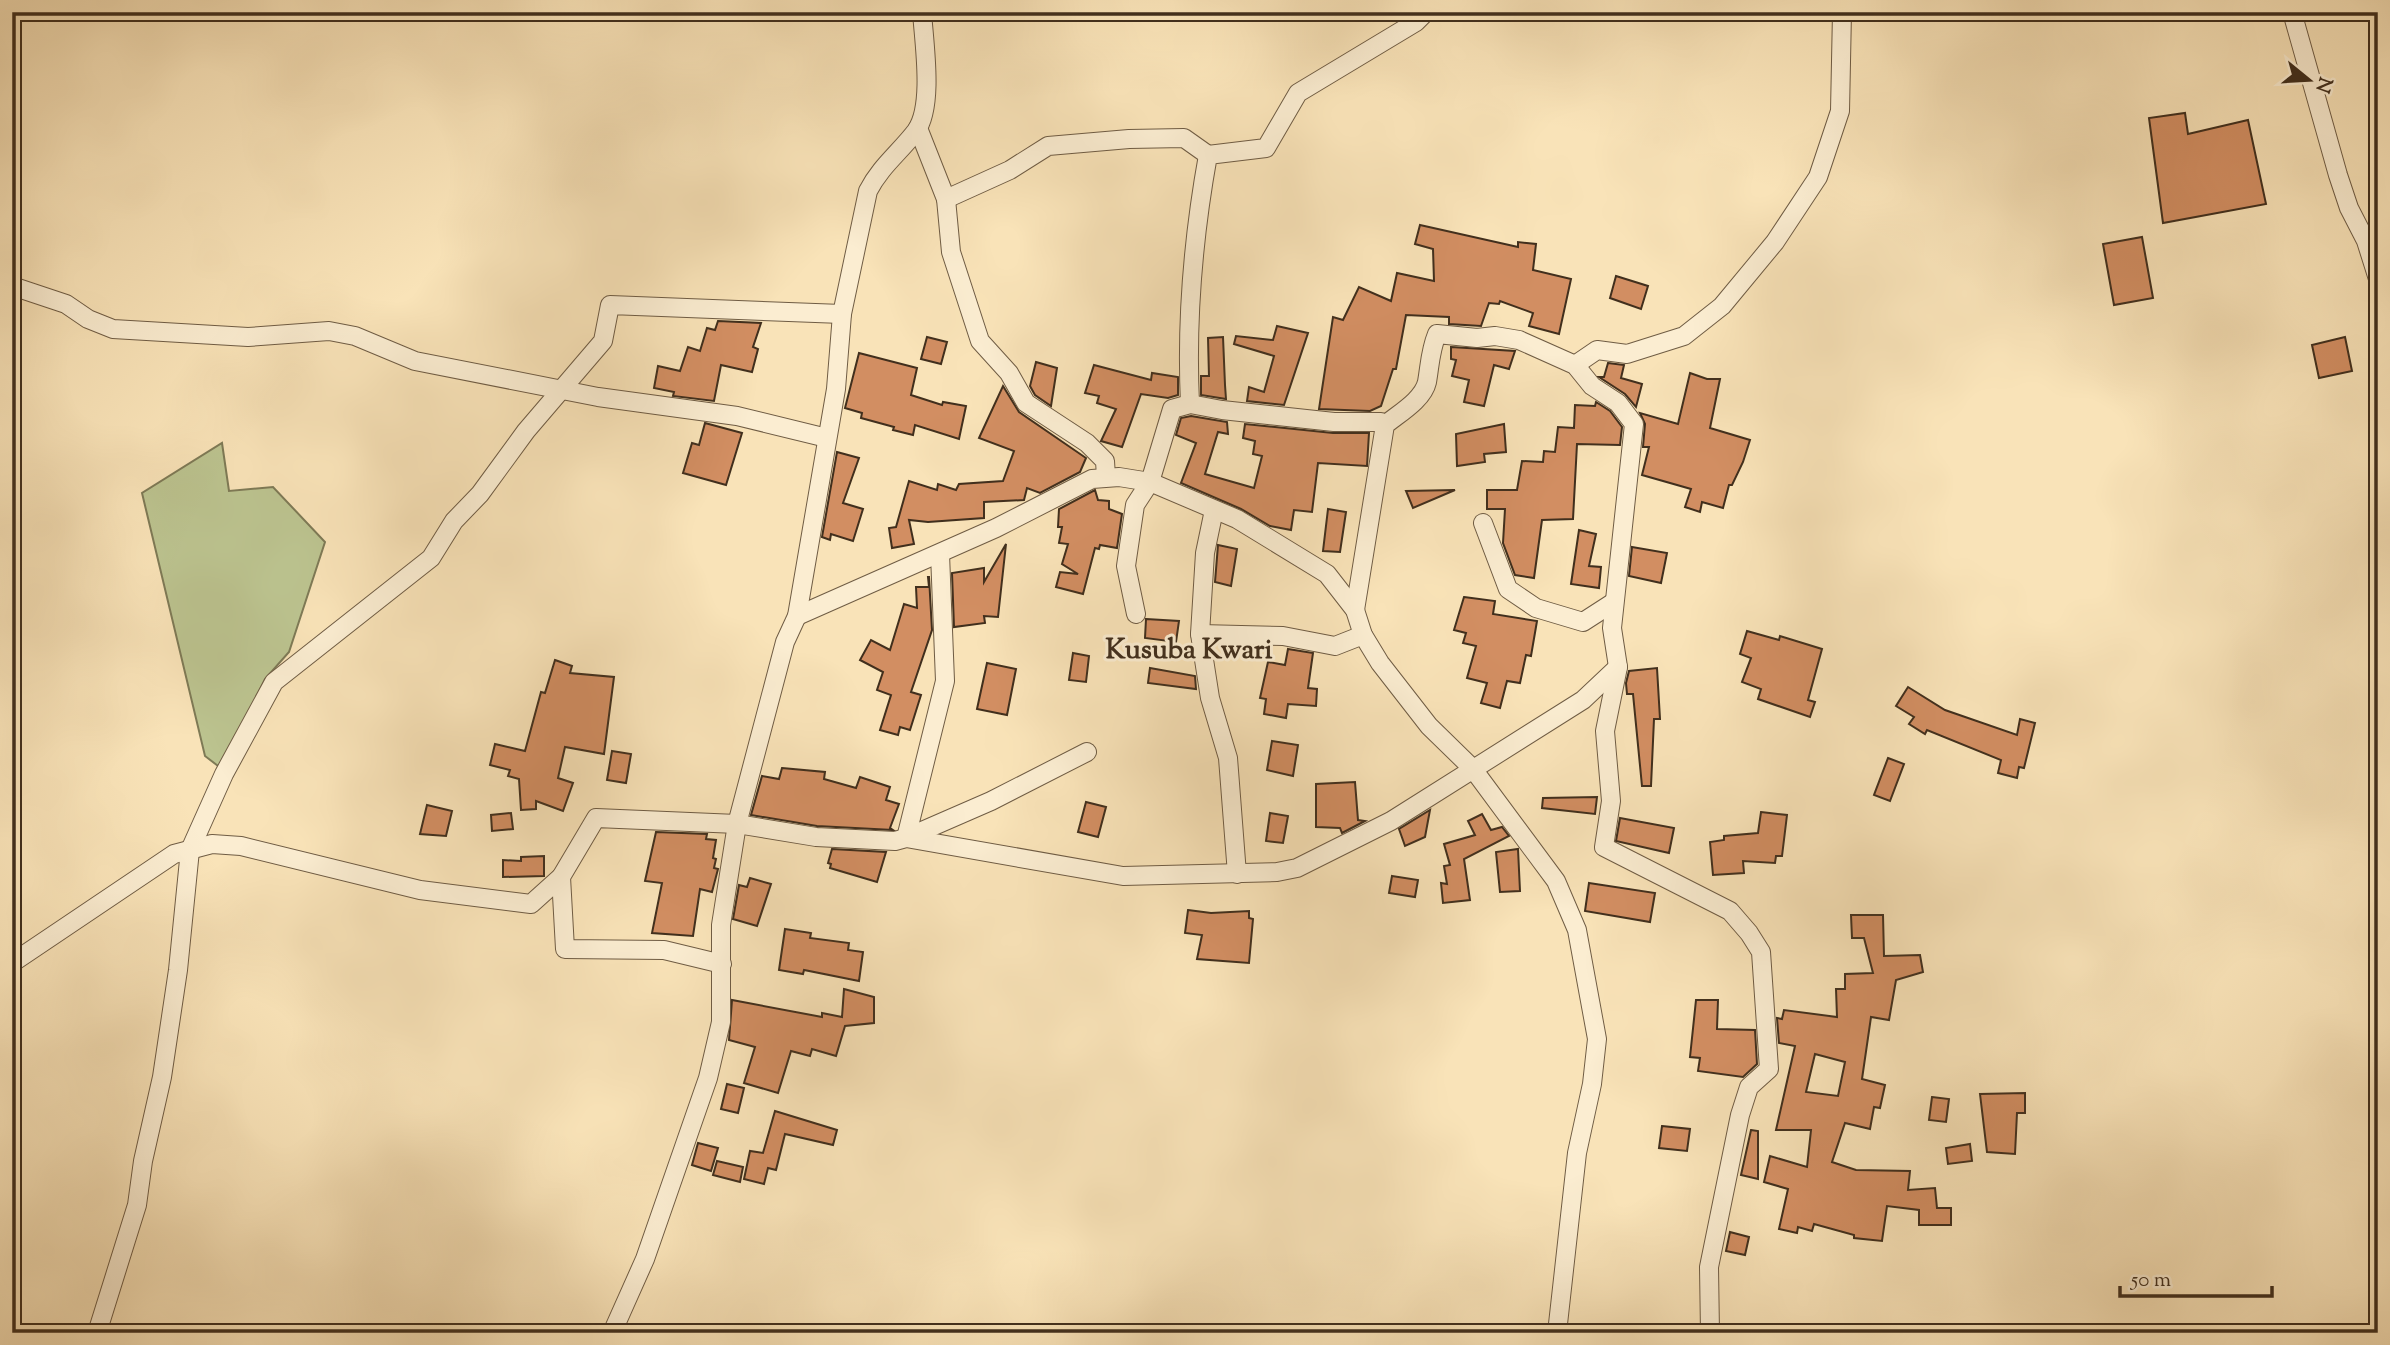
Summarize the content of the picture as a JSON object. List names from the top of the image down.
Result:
{
  "districts": ["Kusuba Kwari"],
  "scale_bar": "50 m",
  "north": "right"
}
